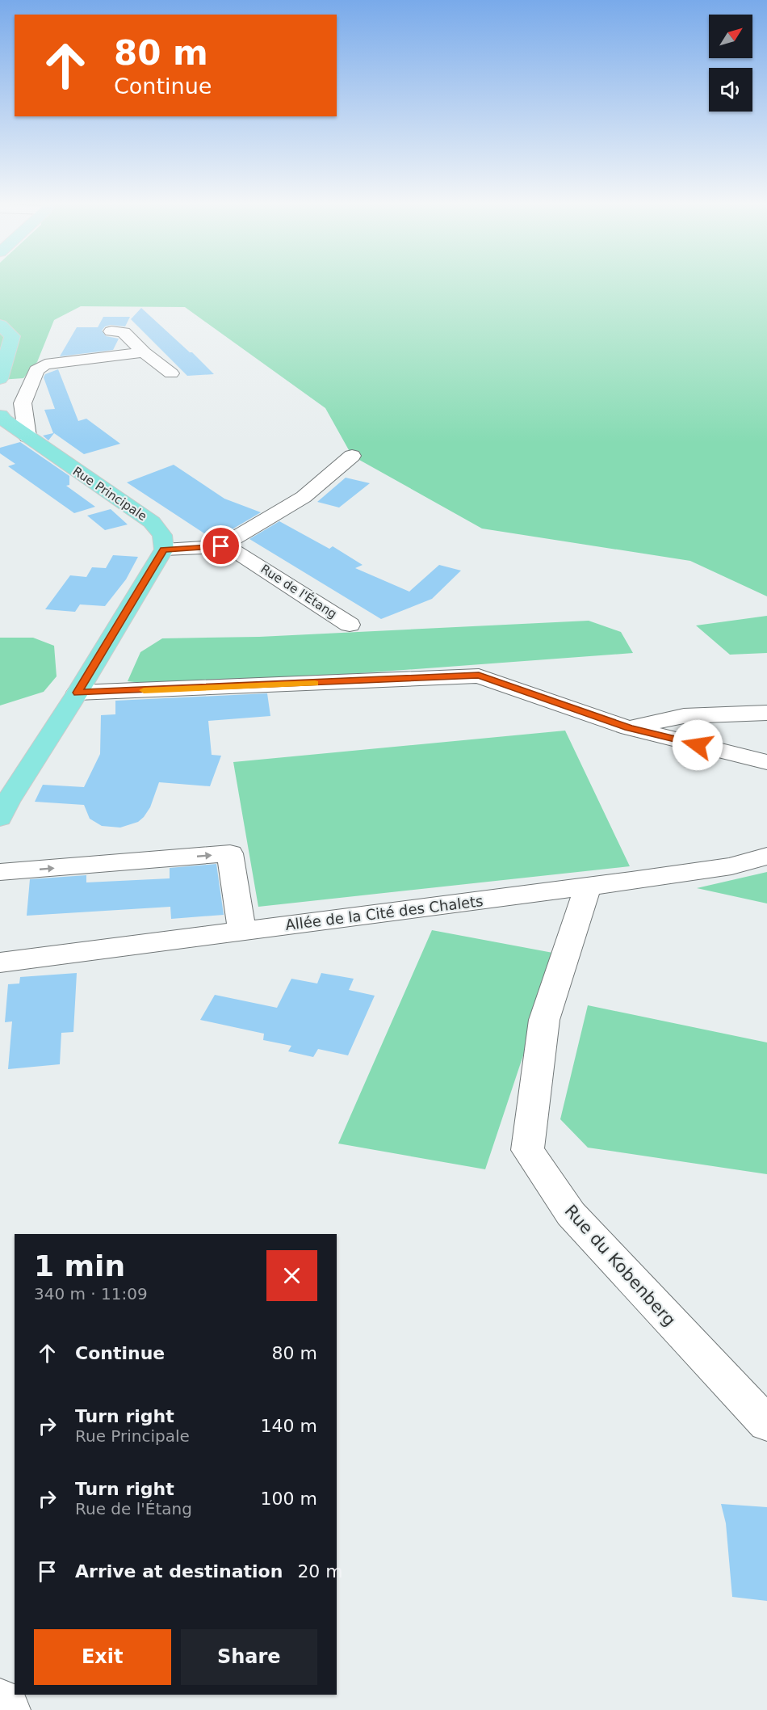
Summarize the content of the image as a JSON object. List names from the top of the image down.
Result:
{
  "streets": {
    "main road": ["Rue Principale"],
    "street": ["Rue de l'Étang", "Allée de la Cité des Chalets", "Rue du Kobenberg"]
  },
  "crossings": [
    ["Rue Principale", "Rue de l'Étang"],
    ["Allée de la Cité des Chalets", "Rue du Kobenberg"]
  ],
  "north": "top right",
  "page": {
    "turn": ["80 m", "Continue"],
    "heading": ["1 min", "340 m · 11:09"],
    "list": [
      {
        "name": "Continue",
        "value": "80 m"
      },
      {
        "name": "Turn right",
        "note": "Rue Principale",
        "value": "140 m"
      },
      {
        "name": "Turn right",
        "note": "Rue de l'Étang",
        "value": "100 m"
      },
      {
        "name": "Arrive at destination",
        "value": "20 m"
      }
    ],
    "buttons": ["Exit", "Share"]
  }
}
